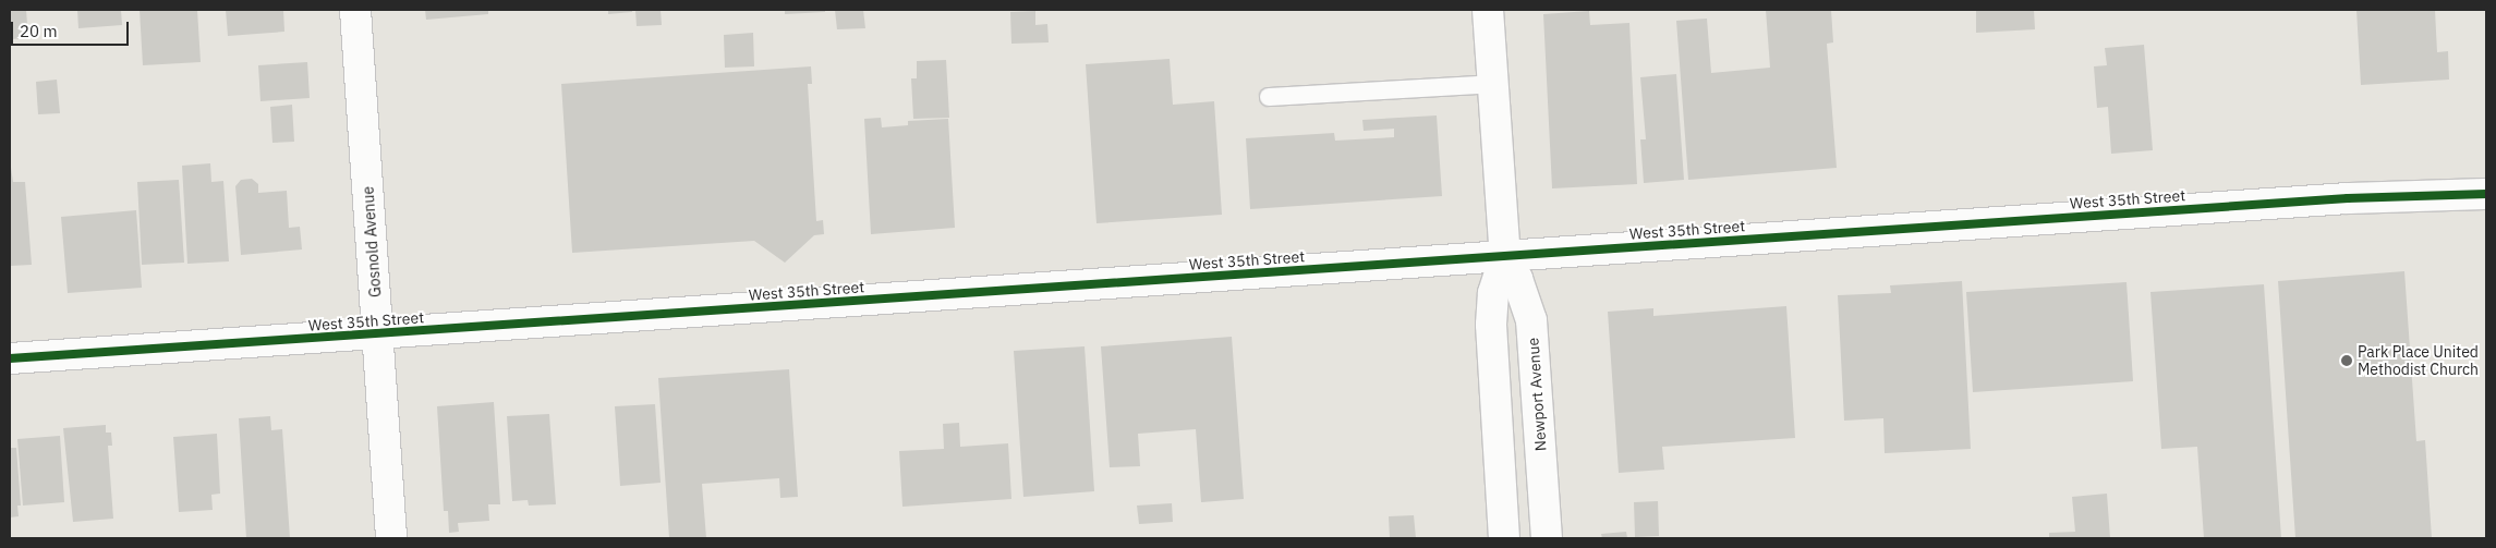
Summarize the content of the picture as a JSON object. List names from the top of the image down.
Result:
{
  "streets": {
    "street": ["West 35th Street", "Gosnold Avenue", "Newport Avenue"]
  },
  "crossings": [
    ["West 35th Street", "Gosnold Avenue"],
    ["West 35th Street", "Newport Avenue"]
  ],
  "places": ["Park Place United Methodist Church"],
  "scale_bar": "20 m"
}
